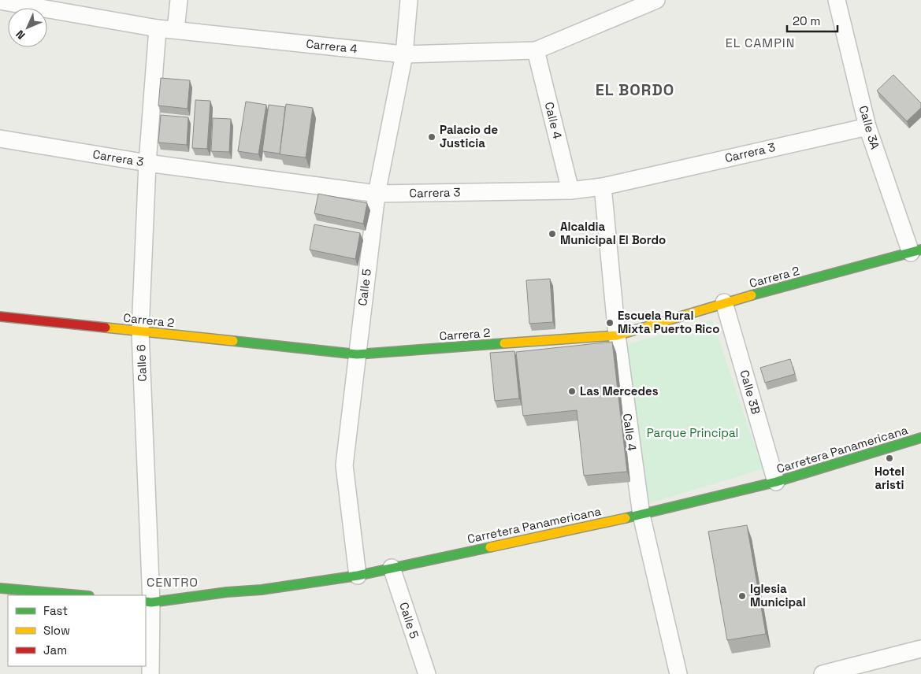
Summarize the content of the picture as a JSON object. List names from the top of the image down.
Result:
{
  "streets": {
    "main road": ["Carrera 2", "Carretera Panamericana"],
    "street": [
      "Carrera 4",
      "Calle 4",
      "Calle 3A",
      "Carrera 3",
      "Calle 5",
      "Calle 6",
      "Calle 3B"
    ]
  },
  "crossings": [
    ["Carrera 4", "Calle 4"],
    ["Carrera 4", "Calle 5"],
    ["Carrera 4", "Calle 6"],
    ["Calle 4", "Carrera 3"],
    ["Calle 4", "Carrera 2"],
    ["Calle 4", "Carretera Panamericana"],
    ["Calle 3A", "Carrera 3"],
    ["Calle 3A", "Carrera 2"],
    ["Carrera 3", "Calle 5"],
    ["Carrera 3", "Calle 6"],
    ["Carrera 2", "Calle 5"],
    ["Carrera 2", "Calle 6"],
    ["Carrera 2", "Calle 3B"],
    ["Calle 5", "Carretera Panamericana"],
    ["Calle 6", "Carretera Panamericana"],
    ["Calle 3B", "Carretera Panamericana"]
  ],
  "districts": ["EL CAMPIN", "EL BORDO", "CENTRO"],
  "parks": ["Parque Principal"],
  "places": [
    "Palacio de Justicia",
    "Alcaldia Municipal El Bordo",
    "Escuela Rural Mixta Puerto Rico",
    "Las Mercedes",
    "Hotel aristi",
    "Iglesia Municipal"
  ],
  "legend": ["Fast", "Slow", "Jam"],
  "scale_bar": "20 m",
  "north": "bottom left"
}
